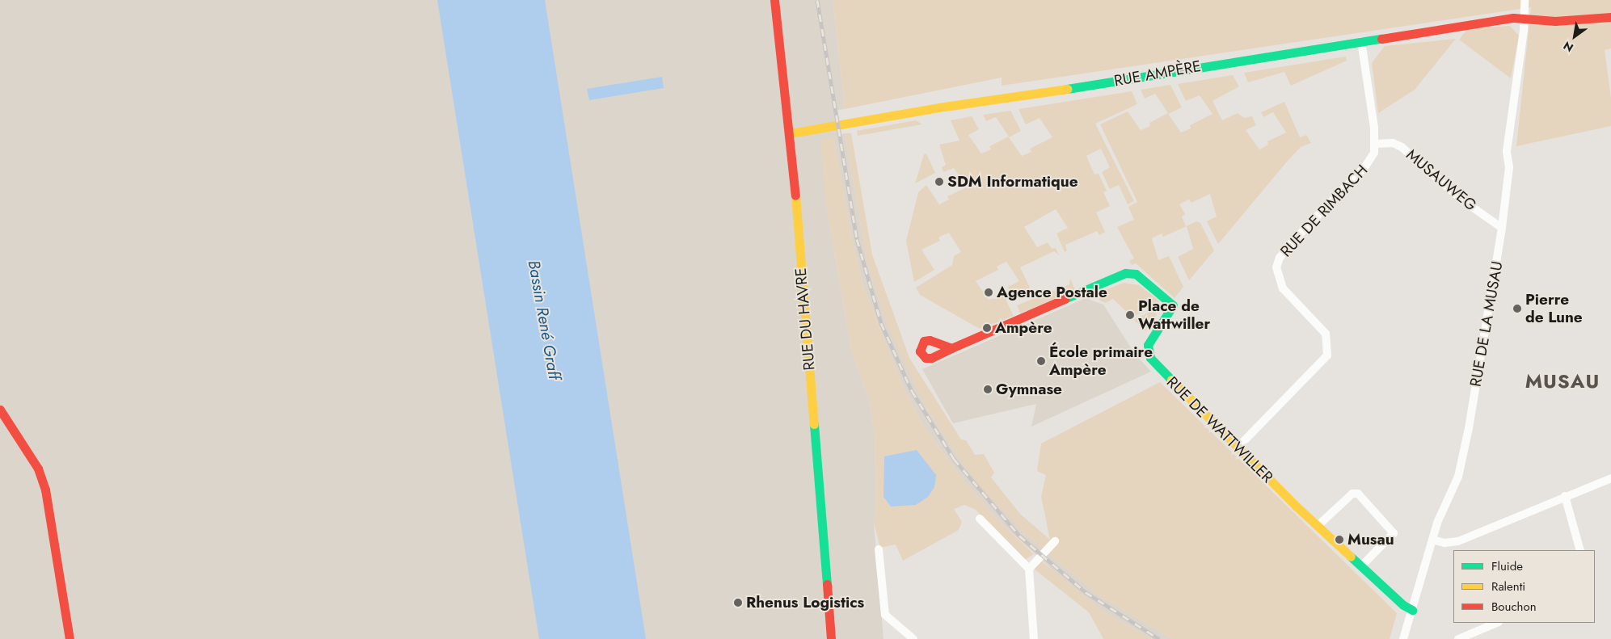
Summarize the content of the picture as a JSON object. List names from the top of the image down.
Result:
{
  "streets": {
    "street": [
      "RUE AMPÈRE",
      "MUSAUWEG",
      "RUE DE RIMBACH",
      "RUE DU HAVRE",
      "RUE DE LA MUSAU",
      "RUE DE WATTWILLER"
    ]
  },
  "crossings": [
    ["RUE AMPÈRE", "RUE DE RIMBACH"],
    ["RUE AMPÈRE", "RUE DU HAVRE"],
    ["RUE AMPÈRE", "RUE DE LA MUSAU"],
    ["MUSAUWEG", "RUE DE RIMBACH"],
    ["MUSAUWEG", "RUE DE LA MUSAU"],
    ["RUE DE RIMBACH", "RUE DE WATTWILLER"],
    ["RUE DE LA MUSAU", "RUE DE WATTWILLER"]
  ],
  "districts": ["MUSAU"],
  "water": ["Bassin René Graff"],
  "places": [
    "SDM Informatique",
    "Agence Postale",
    "Pierre de Lune",
    "Place de Wattwiller",
    "Ampère",
    "École primaire Ampère",
    "Gymnase",
    "Musau",
    "Rhenus Logistics"
  ],
  "legend": ["Fluide", "Ralenti", "Bouchon"],
  "north": "bottom left"
}
